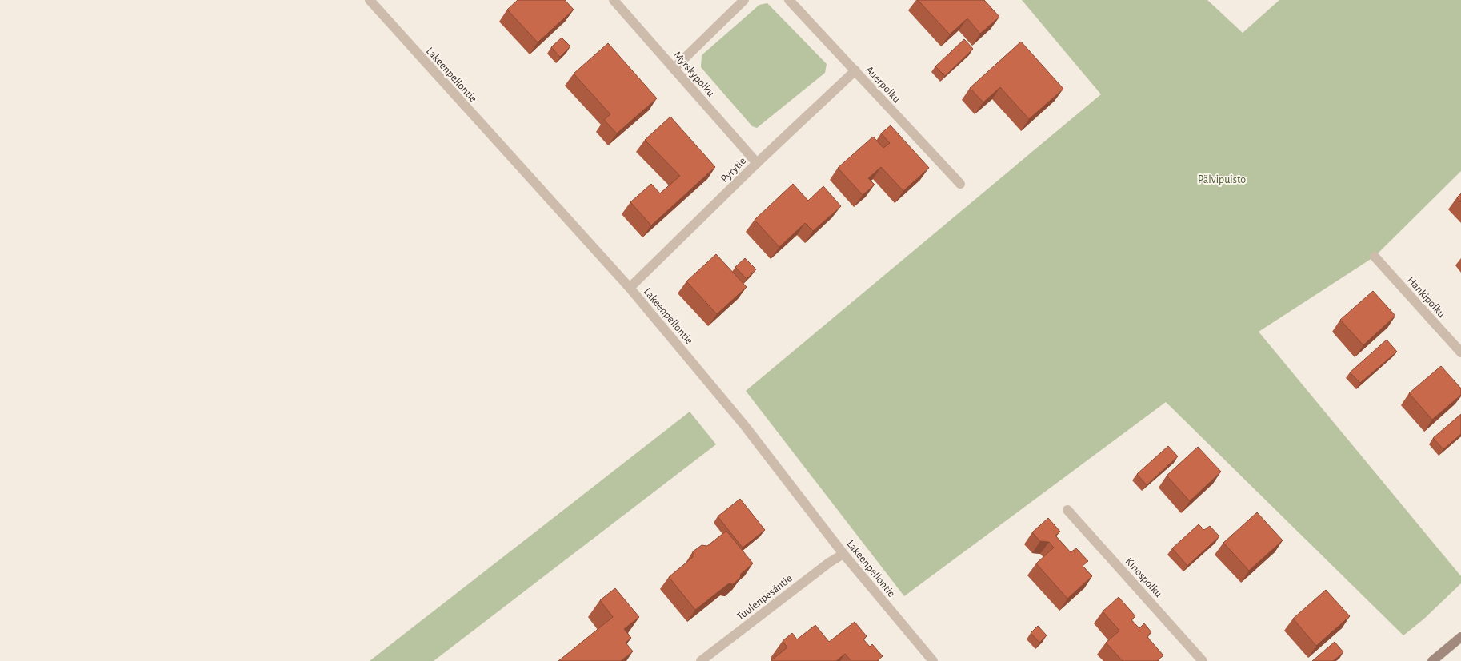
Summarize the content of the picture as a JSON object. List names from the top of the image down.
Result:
{
  "streets": {
    "street": [
      "Myrskypolku",
      "Lakeenpellontie",
      "Auerpolku",
      "Pyrytie",
      "Hankipolku",
      "Kinospolku",
      "Tuulenpesäntie"
    ]
  },
  "crossings": [
    ["Myrskypolku", "Pyrytie"],
    ["Lakeenpellontie", "Pyrytie"],
    ["Lakeenpellontie", "Tuulenpesäntie"],
    ["Auerpolku", "Pyrytie"]
  ],
  "parks": ["Pälvipuisto"]
}
